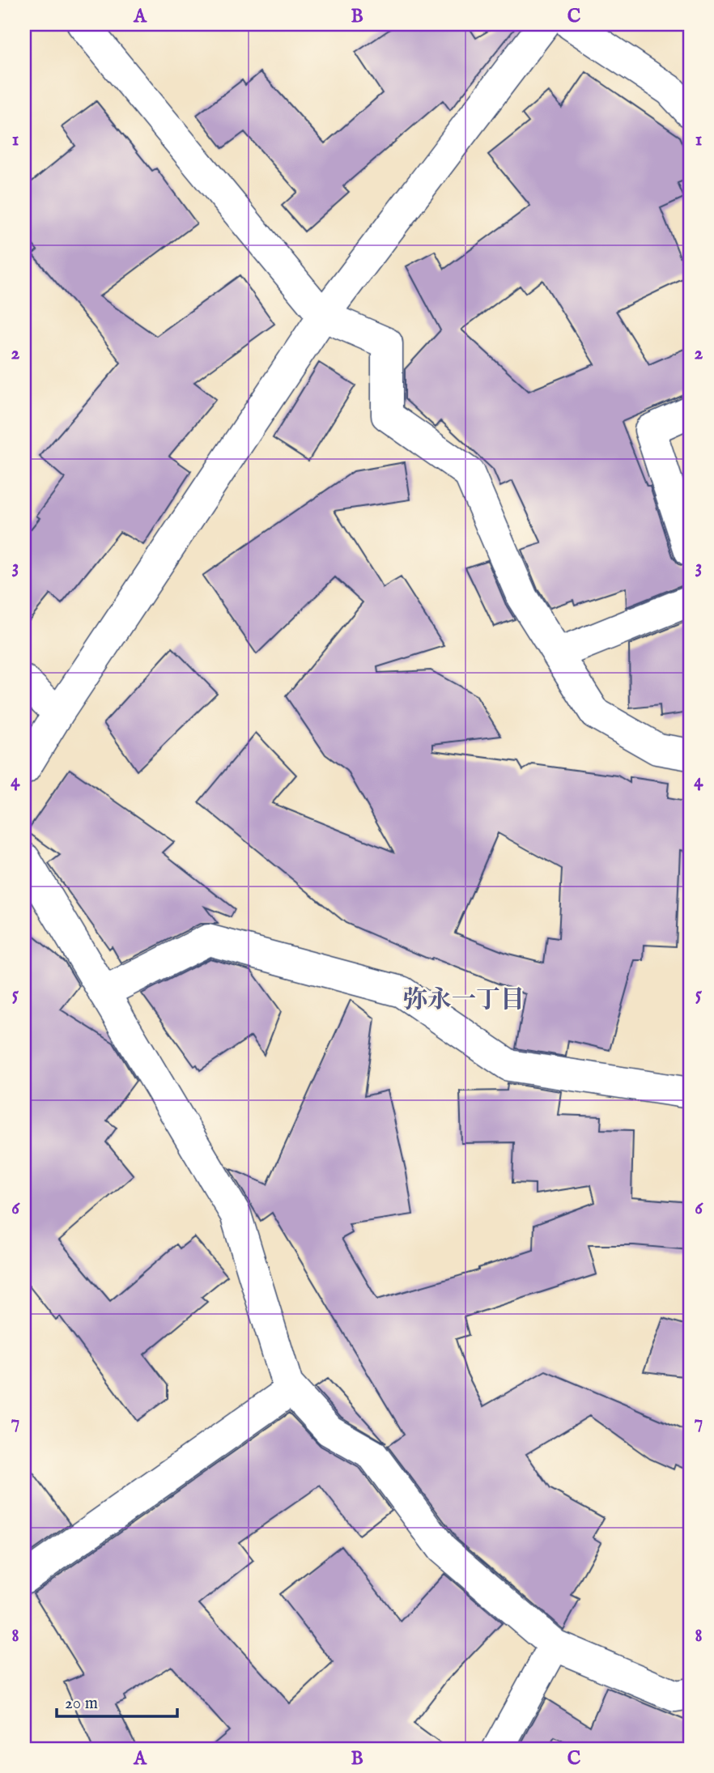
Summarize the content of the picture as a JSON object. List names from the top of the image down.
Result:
{
  "districts": ["弥永一丁目"],
  "scale_bar": "20 m",
  "grid": {
    "columns": ["A", "B", "C"],
    "rows": [
      "1",
      "2",
      "3",
      "4",
      "5",
      "6",
      "7",
      "8"
    ]
  }
}
